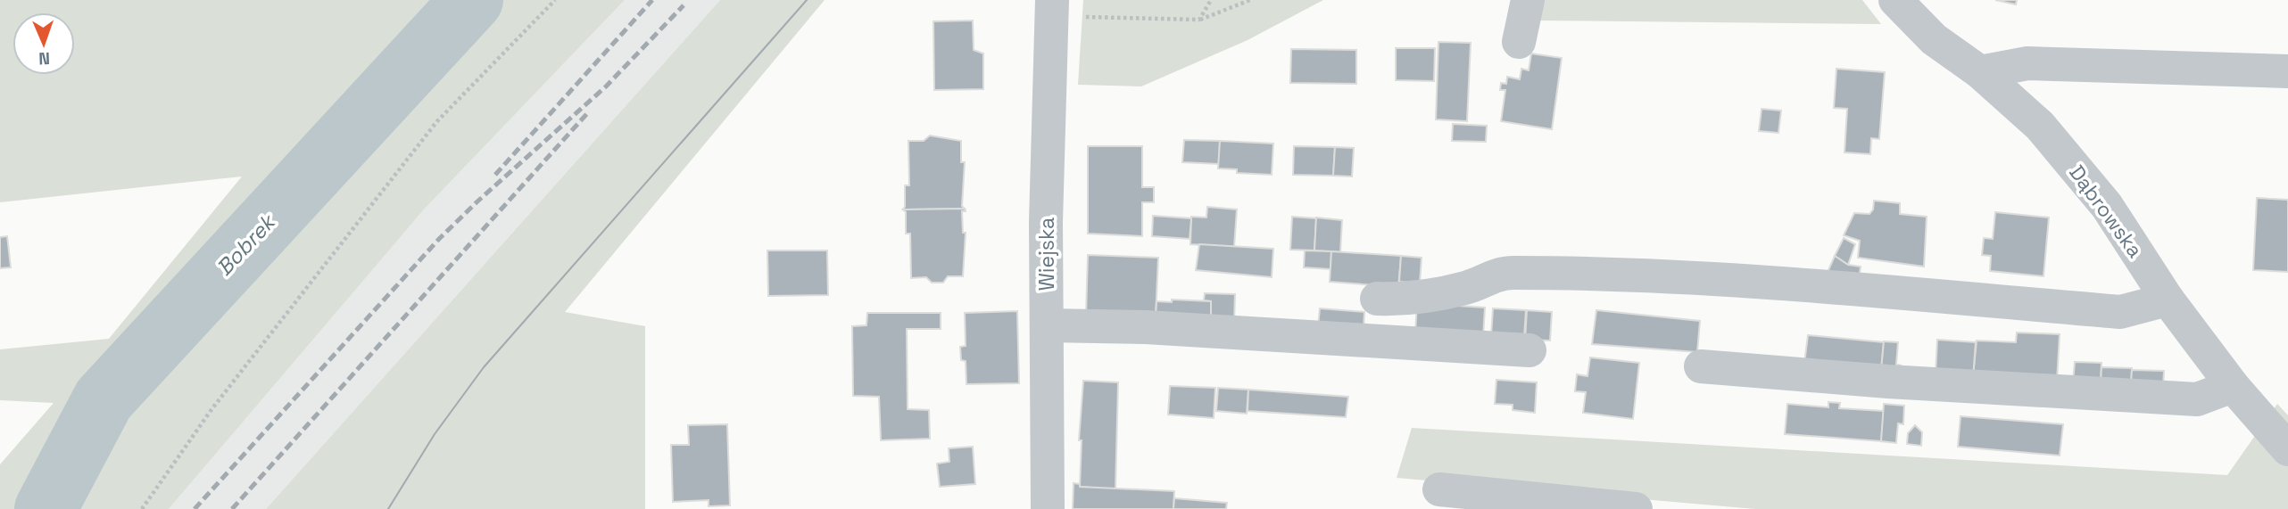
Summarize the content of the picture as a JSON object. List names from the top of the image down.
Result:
{
  "streets": {
    "street": ["Dąbrowska", "Wiejska"]
  },
  "water": ["Bobrek"],
  "north": "bottom"
}
